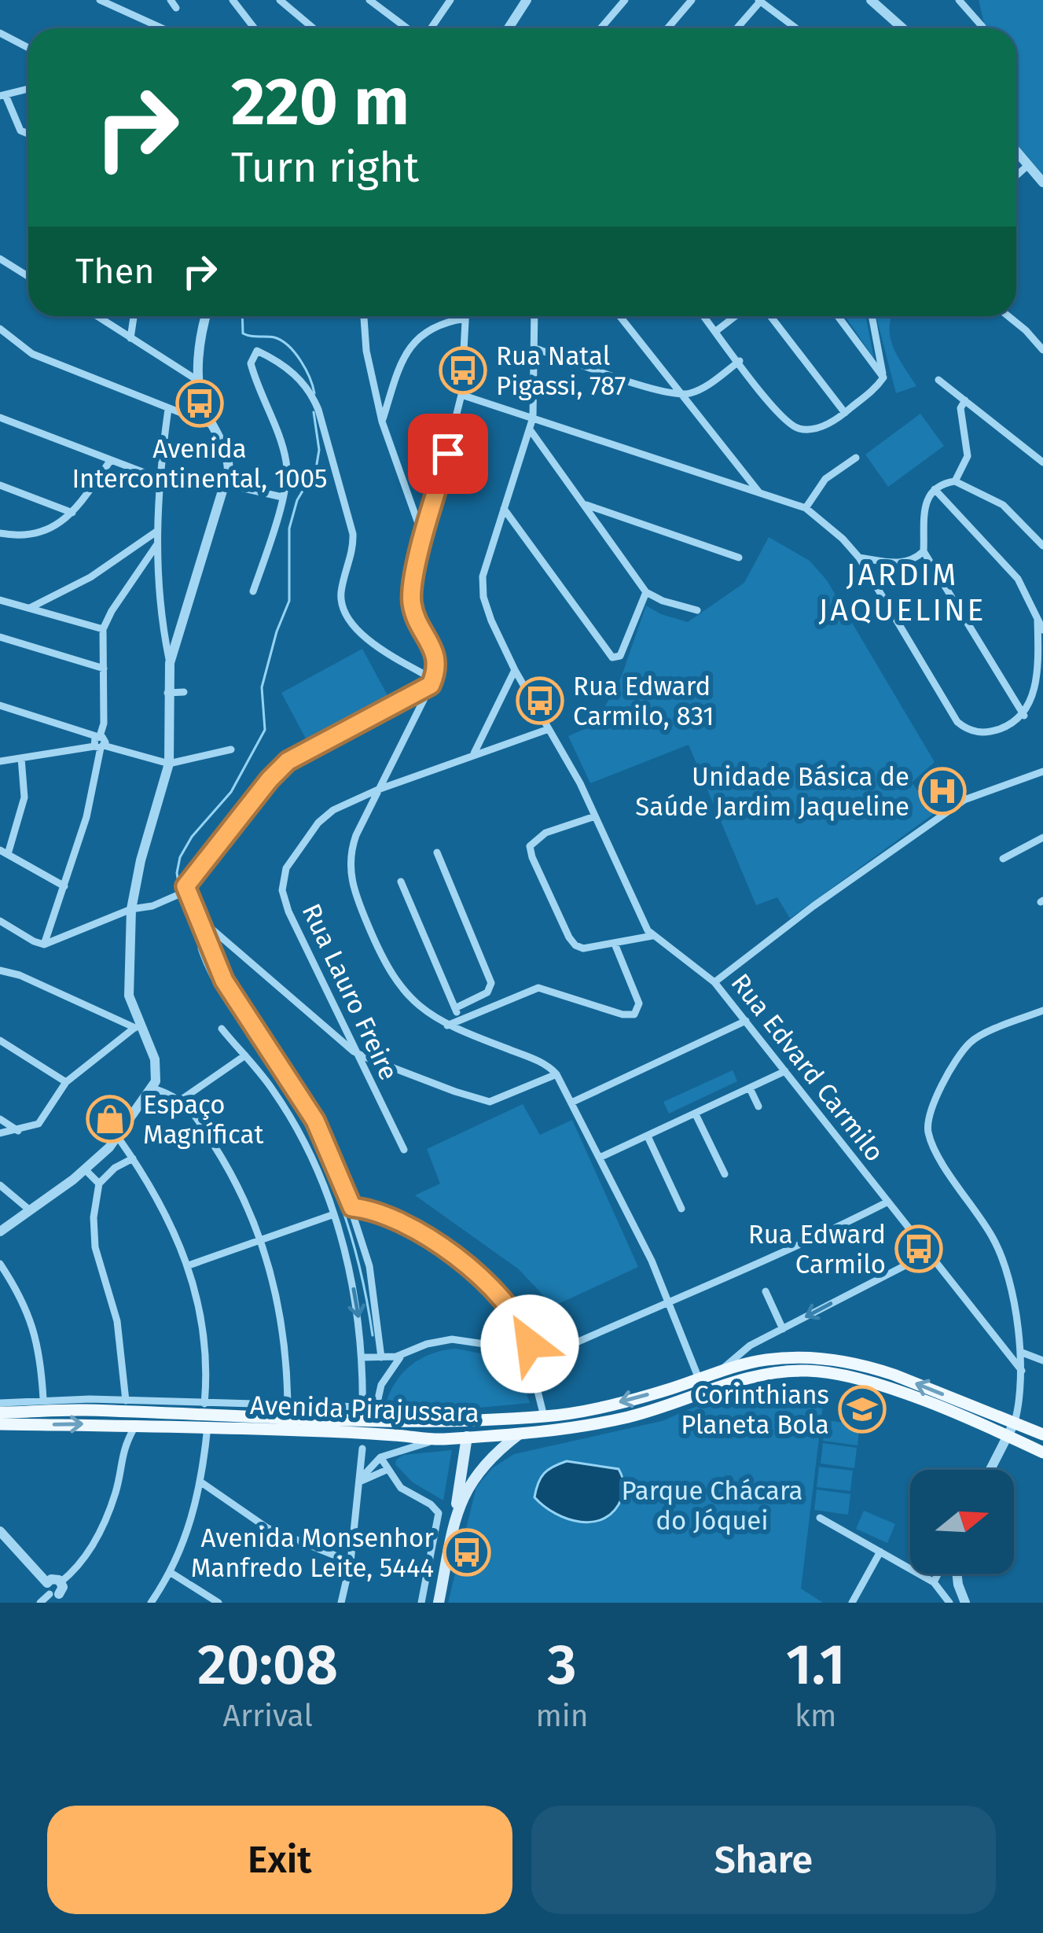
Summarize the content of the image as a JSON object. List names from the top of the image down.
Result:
{
  "streets": {
    "main road": ["Avenida Pirajussara"],
    "street": ["Rua Lauro Freire", "Rua Edvard Carmilo"]
  },
  "crossings": [
    ["Rua Lauro Freire", "Rua Edvard Carmilo"]
  ],
  "districts": ["JARDIM JAQUELINE"],
  "parks": ["Parque Chácara do Jóquei"],
  "places": {
    "bus stop": [
      "Rua Natal Pigassi, 787",
      "Avenida Intercontinental, 1005",
      "Rua Edward Carmilo, 831",
      "Rua Edward Carmilo",
      "Avenida Monsenhor Manfredo Leite, 5444"
    ],
    "hospital": ["Unidade Básica de Saúde Jardim Jaqueline"],
    "shop": ["Espaço Magníficat"],
    "school or university": ["Corinthians Planeta Bola"]
  },
  "north": "right",
  "page": {
    "turn": ["220 m", "Turn right"],
    "then": "Then",
    "eta": [
      "20:08",
      "Arrival",
      "3",
      "min",
      "1.1",
      "km"
    ],
    "buttons": ["Exit", "Share"]
  }
}
